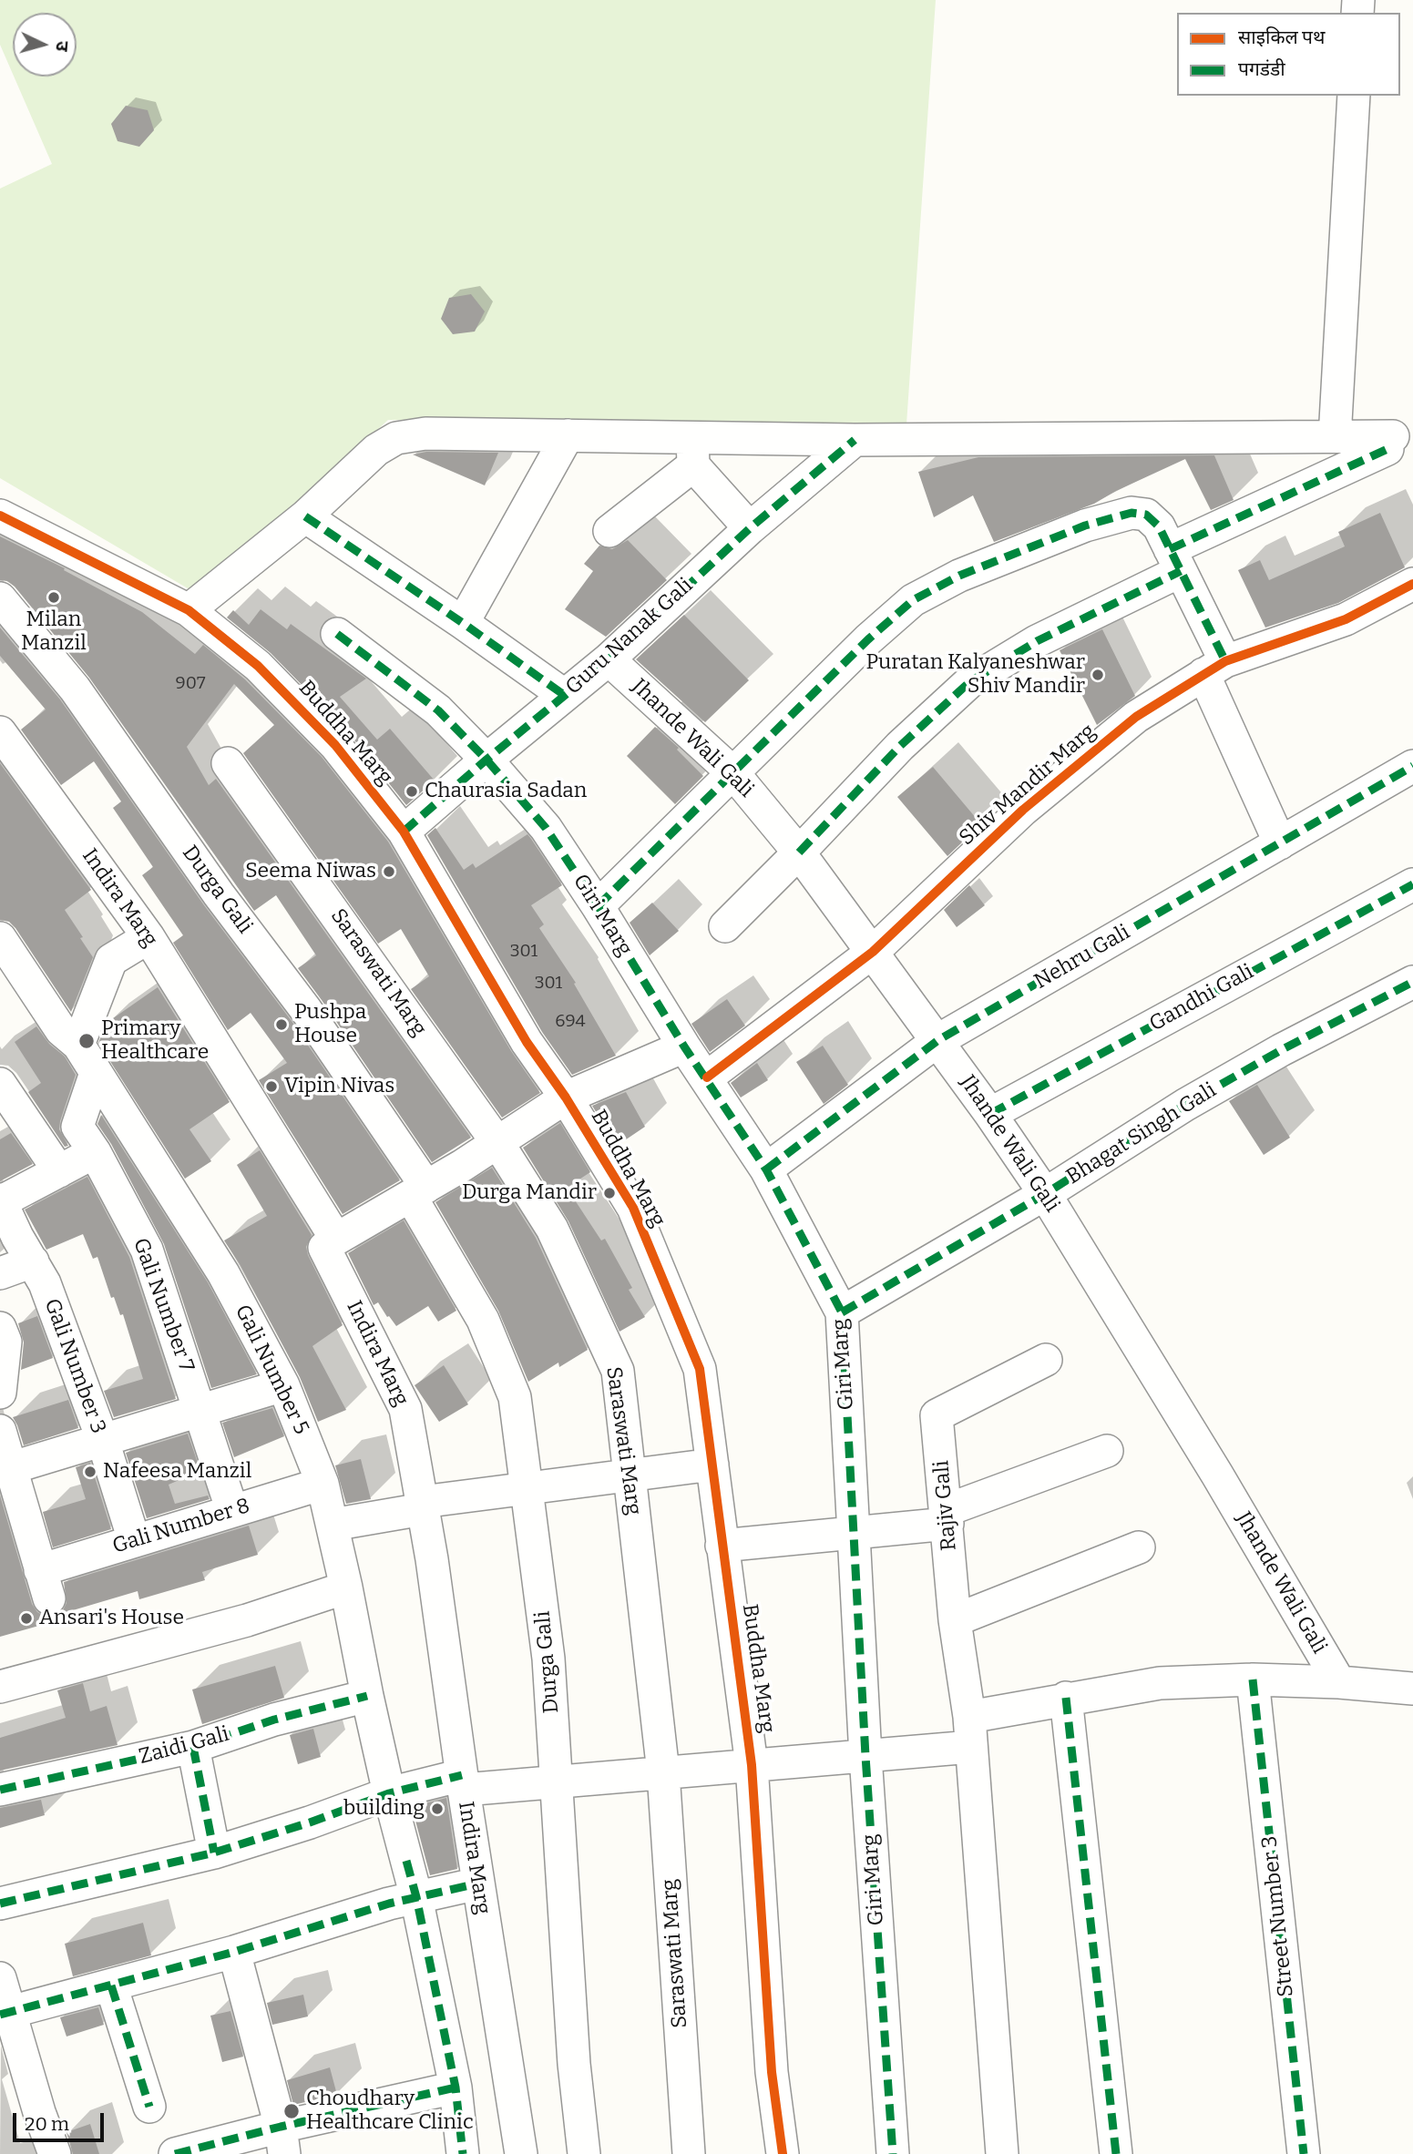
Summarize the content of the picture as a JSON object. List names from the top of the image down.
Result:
{
  "streets": {
    "street": [
      "Guru Nanak Gali",
      "Buddha Marg",
      "Jhande Wali Gali",
      "Shiv Mandir Marg",
      "Durga Gali",
      "Indira Marg",
      "Giri Marg",
      "Nehru Gali",
      "Saraswati Marg",
      "Gandhi Gali",
      "Bhagat Singh Gali",
      "Gali Number 7",
      "Gali Number 3",
      "Gali Number 5",
      "Rajiv Gali",
      "Gali Number 8",
      "Zaidi Gali",
      "Street Number 3"
    ]
  },
  "crossings": [
    ["Guru Nanak Gali", "Buddha Marg"],
    ["Guru Nanak Gali", "Jhande Wali Gali"],
    ["Guru Nanak Gali", "Giri Marg"],
    ["Jhande Wali Gali", "Shiv Mandir Marg"],
    ["Jhande Wali Gali", "Nehru Gali"],
    ["Jhande Wali Gali", "Gandhi Gali"],
    ["Jhande Wali Gali", "Bhagat Singh Gali"],
    ["Shiv Mandir Marg", "Giri Marg"],
    ["Giri Marg", "Nehru Gali"],
    ["Giri Marg", "Bhagat Singh Gali"],
    ["Gali Number 7", "Gali Number 5"],
    ["Gali Number 7", "Gali Number 8"],
    ["Gali Number 3", "Gali Number 8"],
    ["Gali Number 5", "Gali Number 8"],
    ["Gali Number 5", "Zaidi Gali"]
  ],
  "places": [
    "Milan Manzil",
    "Puratan Kalyaneshwar Shiv Mandir",
    "Chaurasia Sadan",
    "Seema Niwas",
    "Pushpa House",
    "Primary Healthcare",
    "Vipin Nivas",
    "Durga Mandir",
    "Nafeesa Manzil",
    "Ansari's House",
    "building",
    "Choudhary Healthcare Clinic"
  ],
  "house_numbers": [
    "907",
    "301",
    "301",
    "694"
  ],
  "legend": ["साइकिल पथ", "पगडंडी"],
  "scale_bar": "20 m",
  "north": "right"
}
